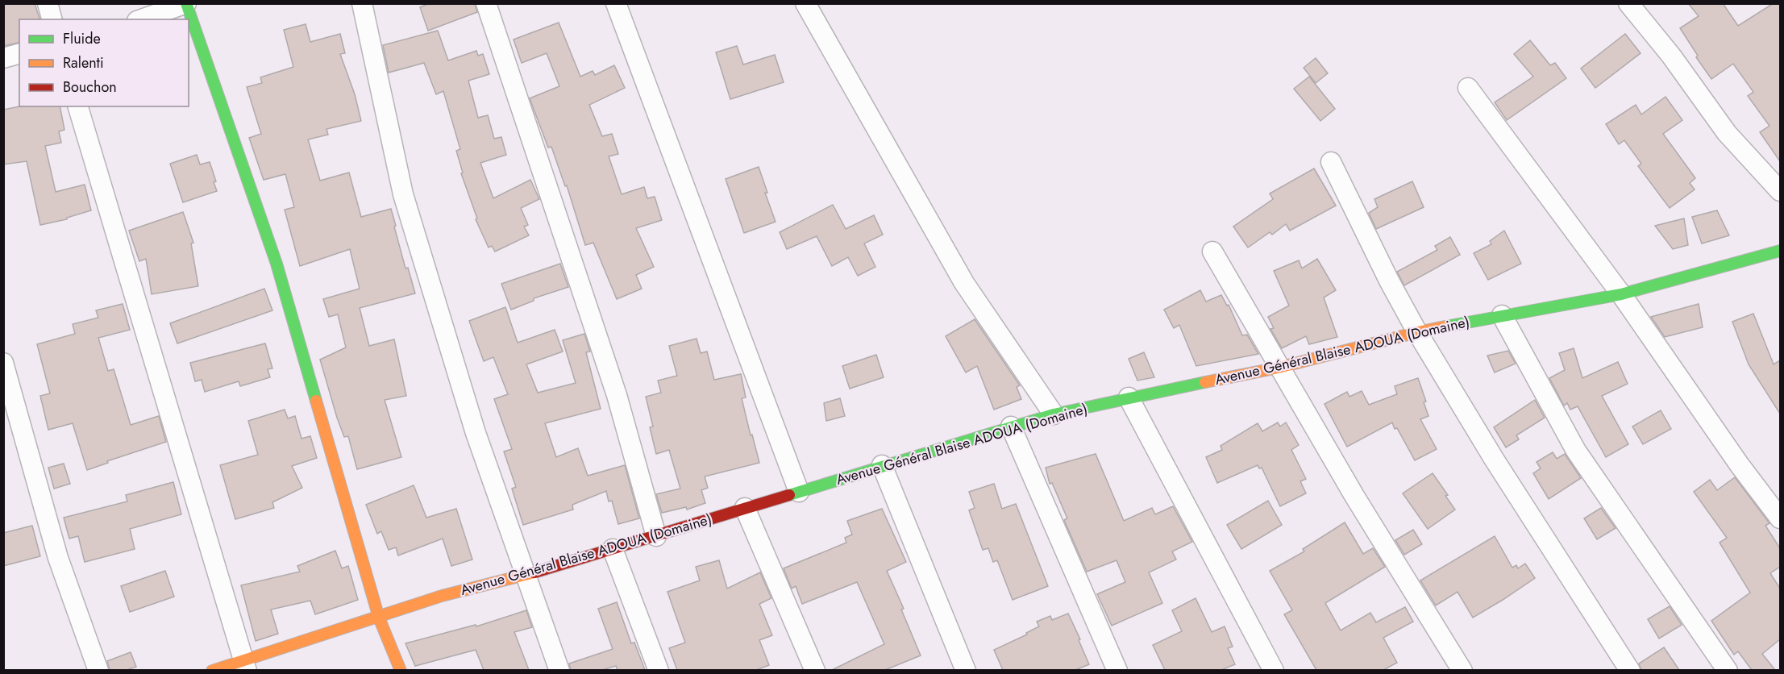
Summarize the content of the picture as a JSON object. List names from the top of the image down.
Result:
{
  "streets": {
    "street": ["Avenue Général Blaise ADOUA (Domaine)"]
  },
  "legend": ["Fluide", "Ralenti", "Bouchon"]
}
